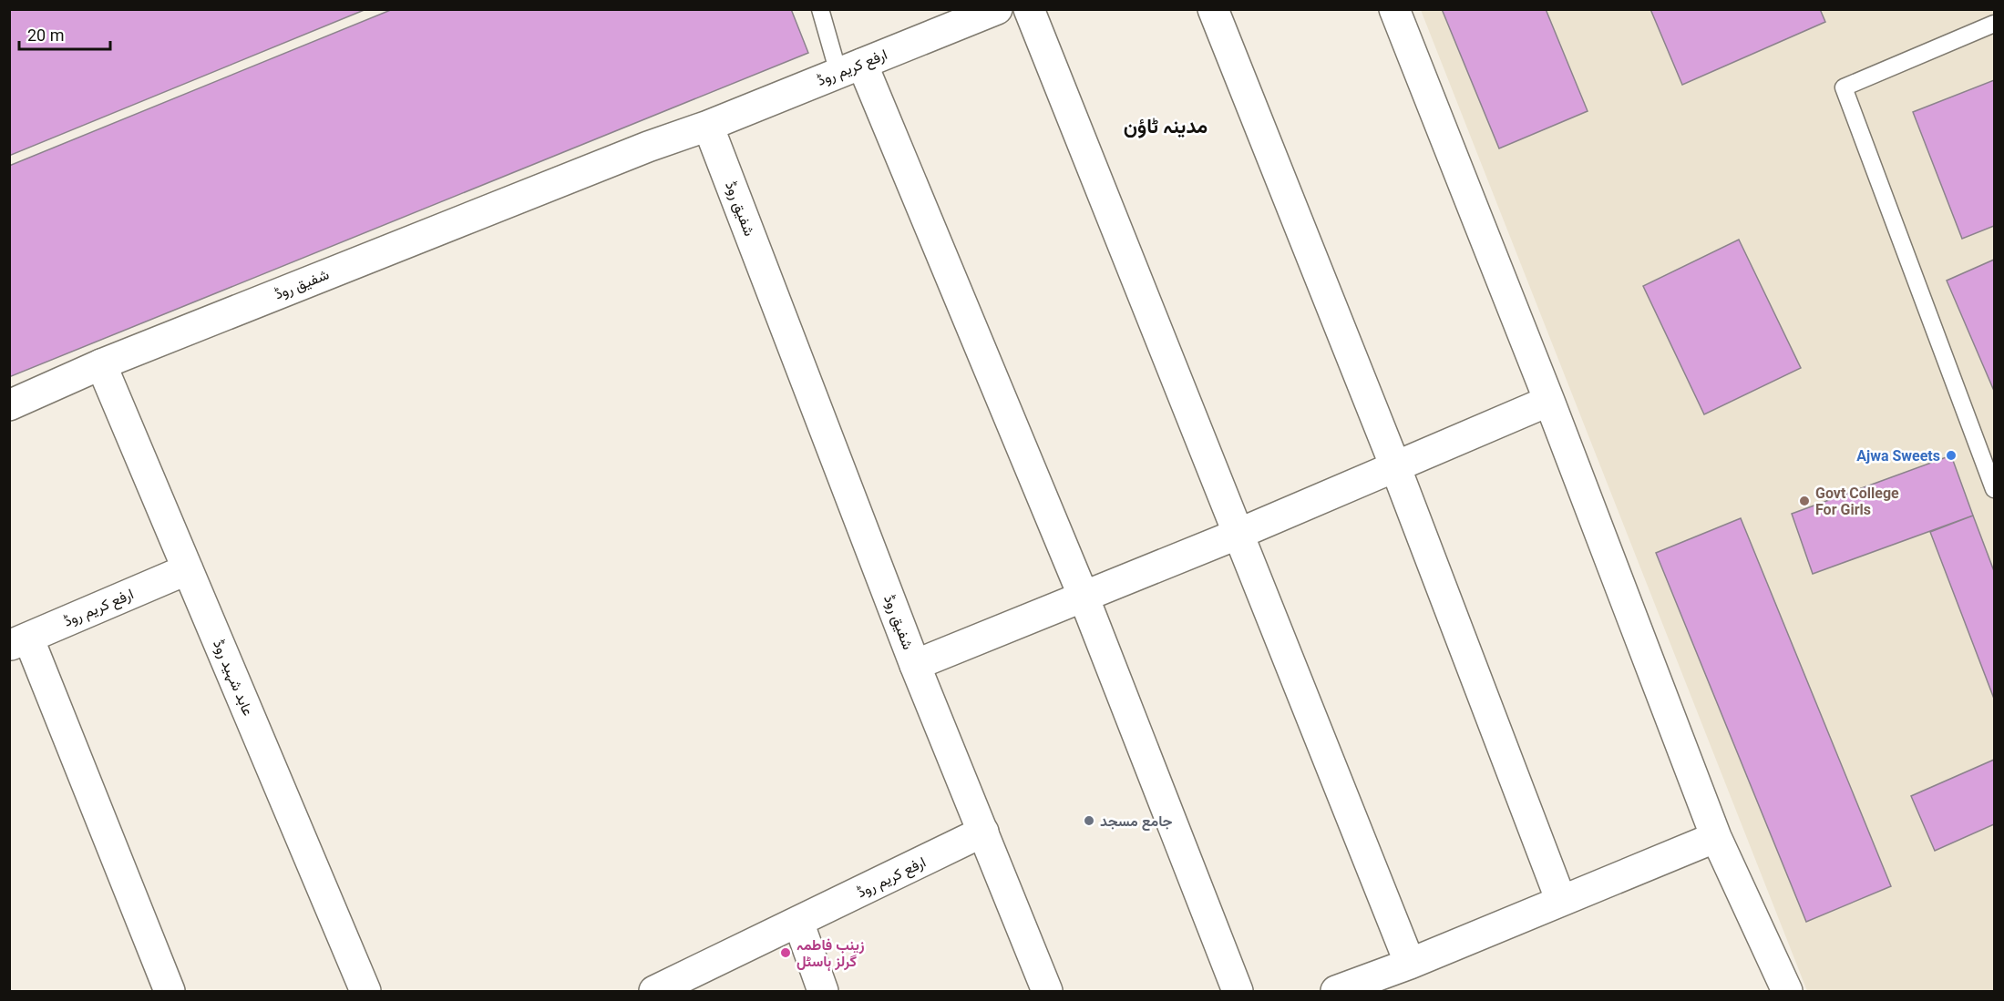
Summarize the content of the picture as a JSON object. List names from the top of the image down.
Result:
{
  "streets": {
    "street": ["ارفع کریم روڈ", "شفیق روڈ", "عابد شہید روڈ"]
  },
  "crossings": [
    ["ارفع کریم روڈ", "شفیق روڈ"],
    ["ارفع کریم روڈ", "عابد شہید روڈ"],
    ["شفیق روڈ", "عابد شہید روڈ"]
  ],
  "districts": ["مدینہ ٹاؤن"],
  "places": [
    "Ajwa Sweets",
    "Govt College For Girls",
    "جامع مسجد",
    "زینب فاطمہ گرلز ہاسٹل"
  ],
  "scale_bar": "20 m"
}
